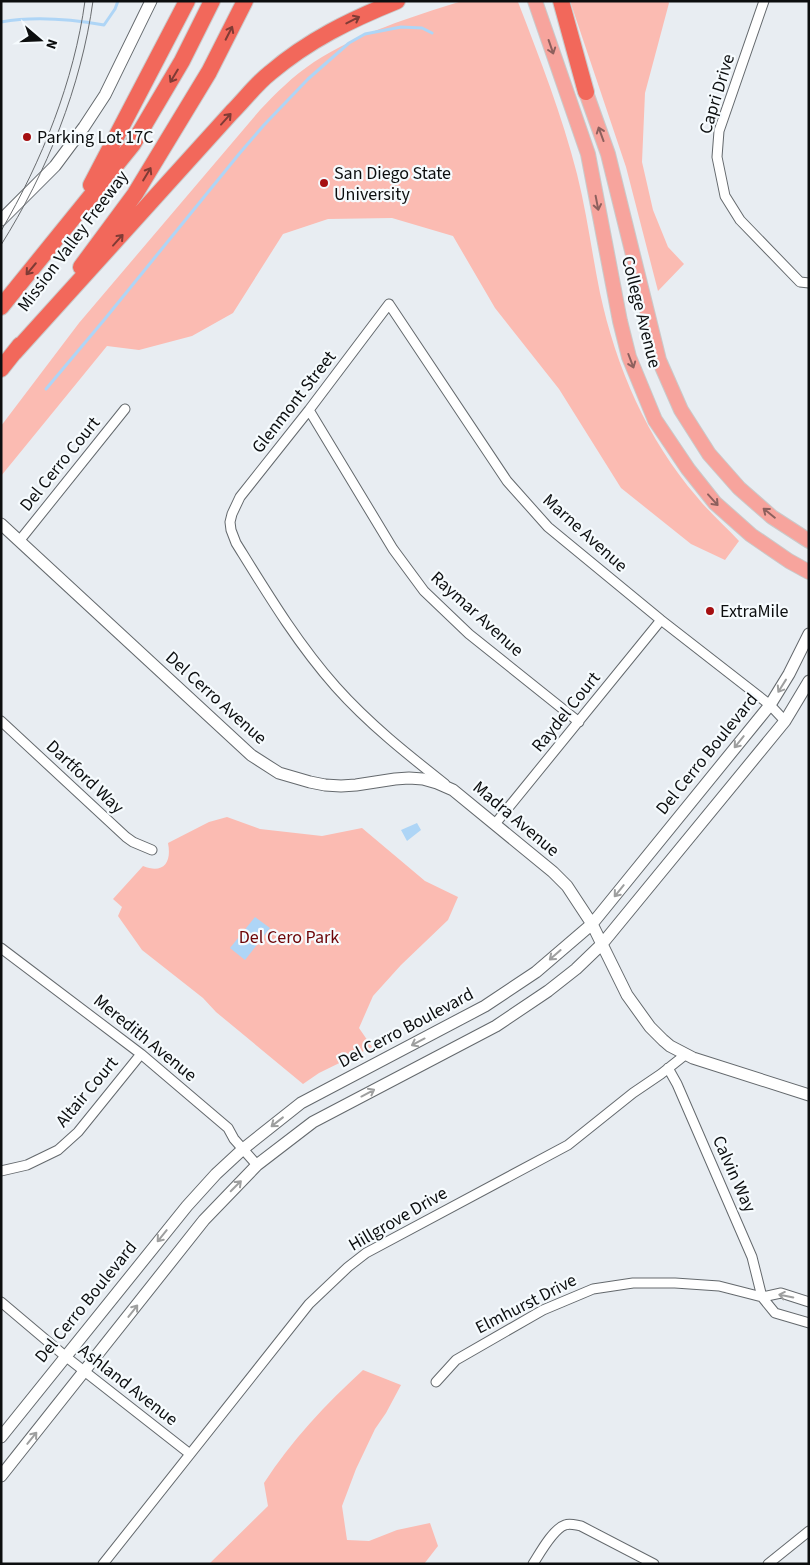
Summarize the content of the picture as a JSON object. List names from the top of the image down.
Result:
{
  "streets": {
    "highway": ["Mission Valley Freeway"],
    "main road": ["College Avenue"],
    "street": [
      "Capri Drive",
      "Glenmont Street",
      "Del Cerro Court",
      "Marne Avenue",
      "Raymar Avenue",
      "Del Cerro Avenue",
      "Raydel Court",
      "Del Cerro Boulevard",
      "Dartford Way",
      "Madra Avenue",
      "Meredith Avenue",
      "Altair Court",
      "Calvin Way",
      "Hillgrove Drive",
      "Elmhurst Drive",
      "Ashland Avenue"
    ]
  },
  "crossings": [
    ["Glenmont Street", "Marne Avenue"],
    ["Glenmont Street", "Raymar Avenue"],
    ["Glenmont Street", "Madra Avenue"],
    ["Del Cerro Court", "Del Cerro Avenue"],
    ["Marne Avenue", "Raydel Court"],
    ["Marne Avenue", "Del Cerro Boulevard"],
    ["Raymar Avenue", "Raydel Court"],
    ["Del Cerro Avenue", "Madra Avenue"],
    ["Raydel Court", "Madra Avenue"],
    ["Del Cerro Boulevard", "Madra Avenue"],
    ["Del Cerro Boulevard", "Meredith Avenue"],
    ["Del Cerro Boulevard", "Ashland Avenue"],
    ["Madra Avenue", "Hillgrove Drive"],
    ["Meredith Avenue", "Altair Court"],
    ["Calvin Way", "Hillgrove Drive"],
    ["Calvin Way", "Elmhurst Drive"],
    ["Hillgrove Drive", "Ashland Avenue"]
  ],
  "parks": ["Del Cero Park"],
  "places": ["Parking Lot 17C", "San Diego State University", "ExtraMile"],
  "north": "right"
}
